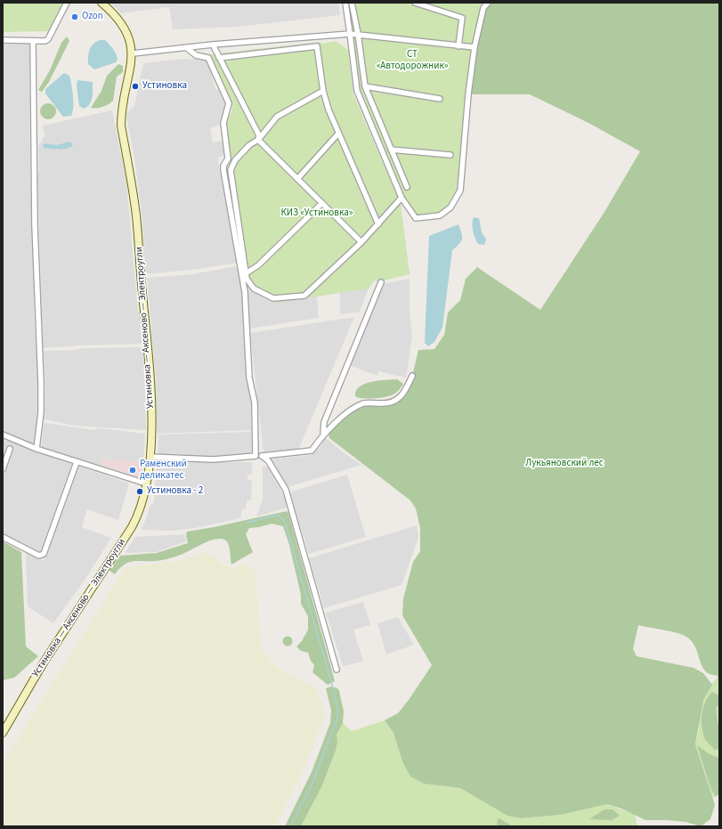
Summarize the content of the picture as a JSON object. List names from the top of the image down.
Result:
{
  "streets": {
    "main road": ["Устиновка — Аксеново — Электроугли"]
  },
  "parks": ["СТ «Автодорожник»", "КИЗ «Устиновка»", "Лукьяновский лес"],
  "places": [
    "Ozon",
    "Устиновка",
    "Раменский деликатес",
    "Устиновка - 2"
  ]
}
